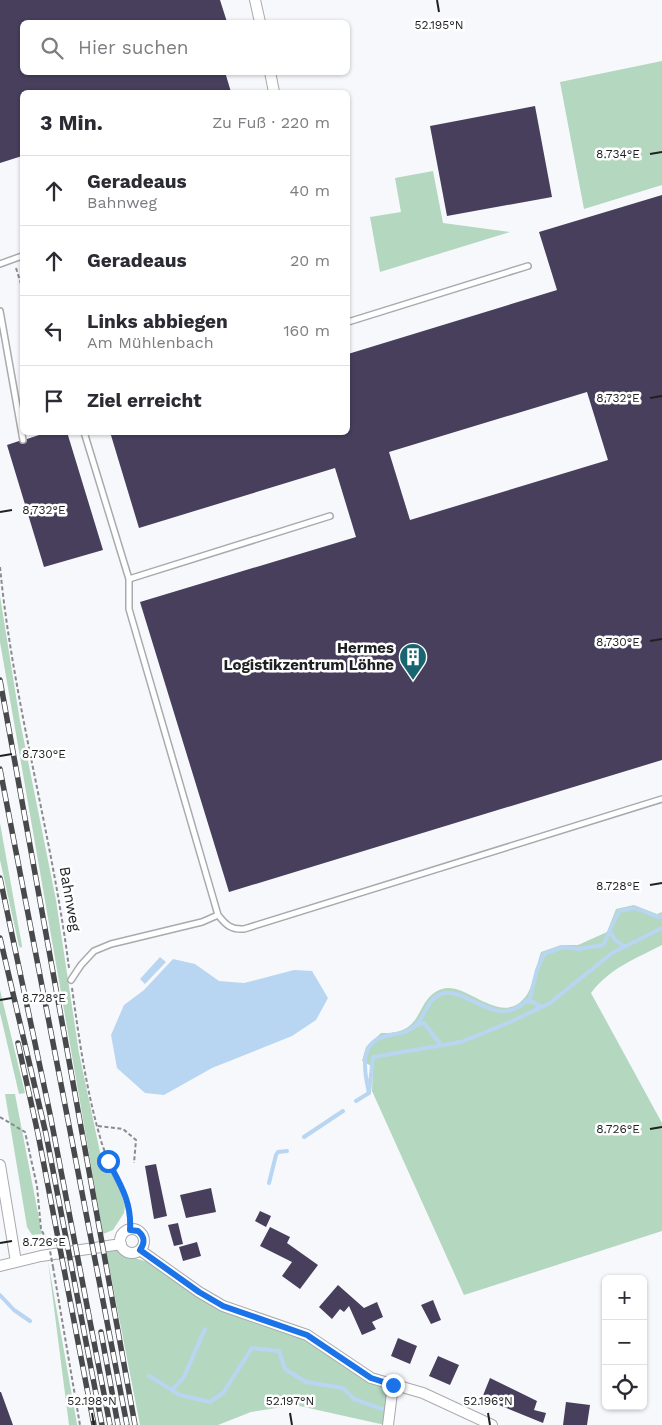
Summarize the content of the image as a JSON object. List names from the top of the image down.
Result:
{
  "streets": {
    "path": ["Bahnweg"]
  },
  "places": {
    "building": ["Hermes Logistikzentrum Löhne"]
  },
  "page": {
    "search": "Hier suchen",
    "heading": ["3 Min.", "Zu Fuß · 220 m"],
    "list": [
      ["Geradeaus", "Bahnweg", "40 m"],
      ["Geradeaus", "20 m"],
      ["Links abbiegen", "Am Mühlenbach", "160 m"],
      "Ziel erreicht"
    ],
    "map_buttons": ["+", "−"]
  },
  "coordinates": [
    "52.195°N",
    "8.734°E",
    "8.732°E",
    "8.730°E",
    "8.728°E",
    "8.726°E",
    "52.198°N",
    "52.197°N",
    "52.196°N"
  ]
}
